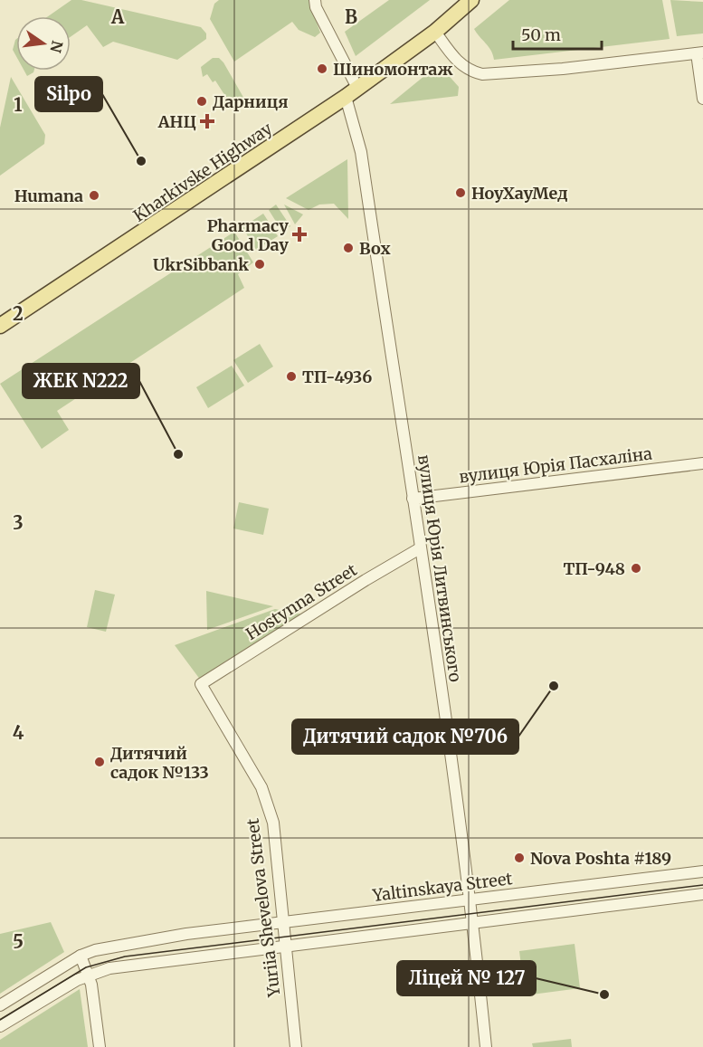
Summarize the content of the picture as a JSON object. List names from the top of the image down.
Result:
{
  "streets": {
    "main road": ["Kharkivske Highway"],
    "street": [
      "вулиця Юрія Пасхаліна",
      "вулиця Юрія Литвинського",
      "Hostynna Street",
      "Yaltinskaya Street",
      "Yuriia Shevelova Street"
    ]
  },
  "crossings": [
    ["Kharkivske Highway", "вулиця Юрія Литвинського"],
    ["вулиця Юрія Пасхаліна", "вулиця Юрія Литвинського"],
    ["вулиця Юрія Литвинського", "Hostynna Street"],
    ["вулиця Юрія Литвинського", "Yaltinskaya Street"],
    ["Hostynna Street", "Yuriia Shevelova Street"],
    ["Yaltinskaya Street", "Yuriia Shevelova Street"]
  ],
  "places": {
    "other": [
      "Шиномонтаж",
      "Дарниця",
      "Silpo",
      "НоуХауМед",
      "Humana",
      "Box",
      "UkrSibbank",
      "ТП-4936",
      "ЖЕК N222",
      "ТП-948",
      "Дитячий садок №706",
      "Дитячий садок №133",
      "Nova Poshta #189",
      "Ліцей № 127"
    ],
    "health": ["АНЦ", "Pharmacy Good Day"]
  },
  "scale_bar": "50 m",
  "north": "right",
  "grid": {
    "columns": ["A", "B"],
    "rows": [
      "1",
      "2",
      "3",
      "4",
      "5"
    ]
  }
}
